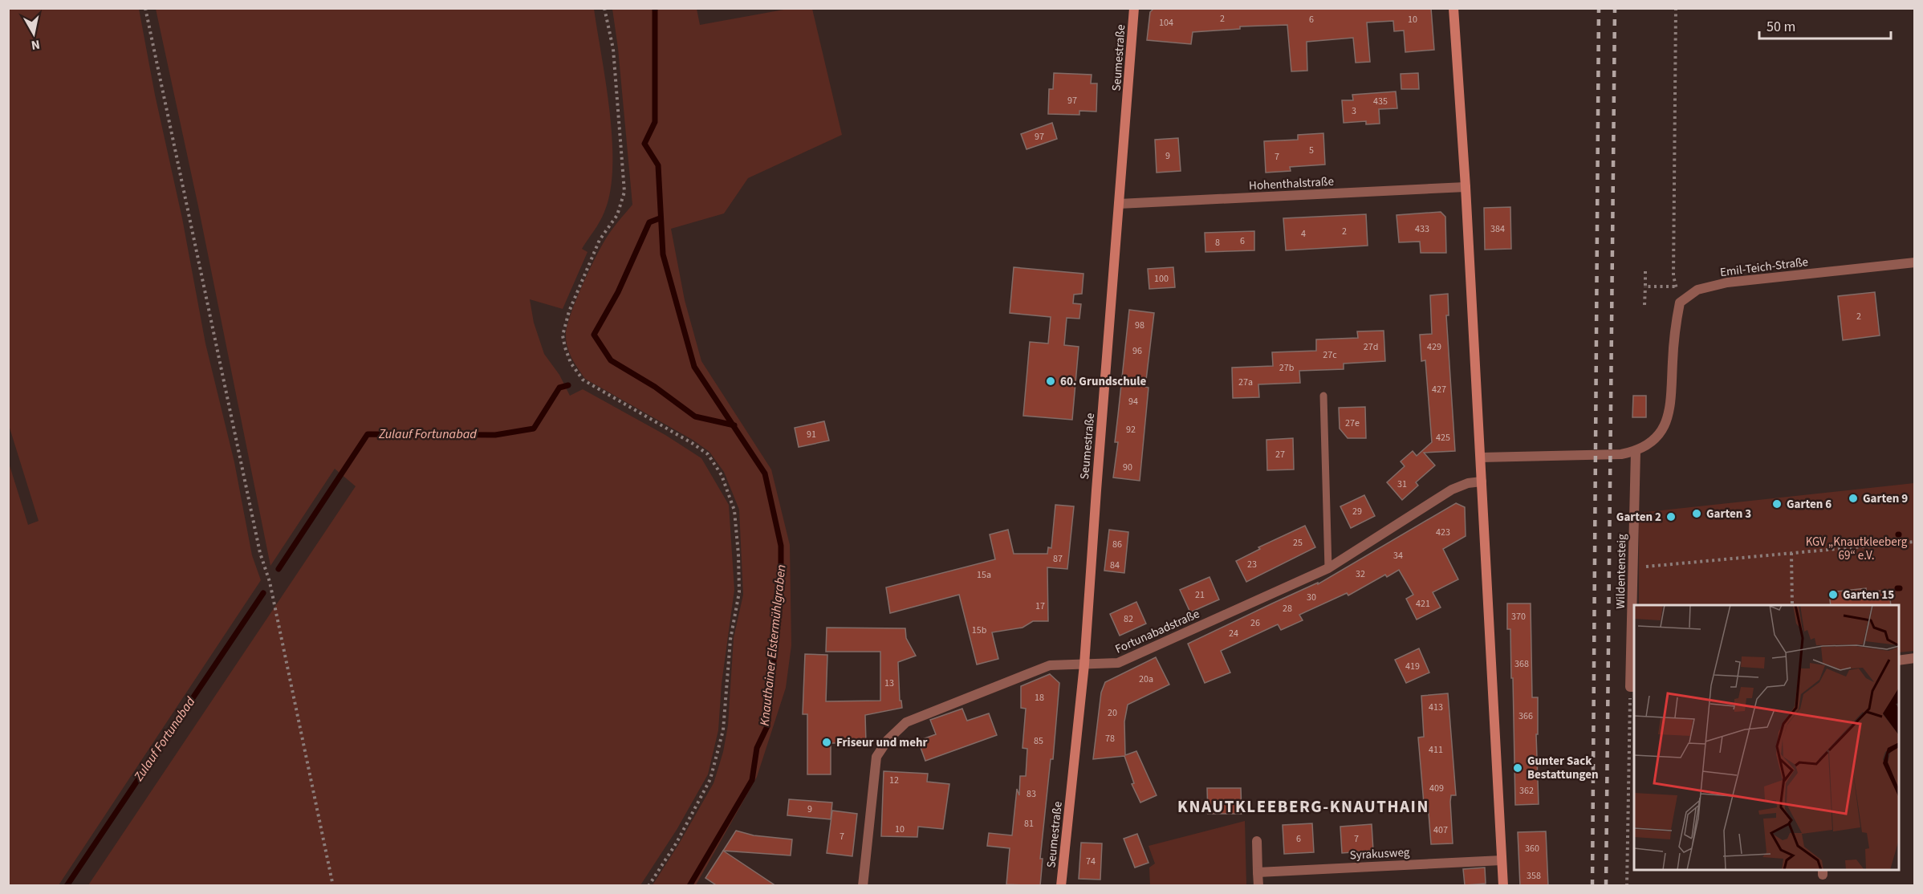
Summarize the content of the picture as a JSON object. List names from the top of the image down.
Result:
{
  "streets": {
    "main road": ["Seumestraße"],
    "street": [
      "Hohenthalstraße",
      "Emil-Teich-Straße",
      "Wildentensteig",
      "Fortunabadstraße",
      "Syrakusweg"
    ]
  },
  "crossings": [
    ["Seumestraße", "Hohenthalstraße"],
    ["Seumestraße", "Fortunabadstraße"]
  ],
  "districts": ["KNAUTKLEEBERG-KNAUTHAIN"],
  "water": ["Zulauf Fortunabad", "Knauthainer Elstermühlgraben"],
  "parks": ["KGV „Knautkleeberg 69“ e.V."],
  "places": [
    "60. Grundschule",
    "Garten 9",
    "Garten 6",
    "Garten 3",
    "Garten 2",
    "Garten 15",
    "Friseur und mehr",
    "Gunter Sack Bestattungen"
  ],
  "house_numbers": [
    "2",
    "6",
    "10",
    "104",
    "97",
    "435",
    "3",
    "97",
    "5",
    "9",
    "7",
    "433",
    "384",
    "2",
    "4",
    "6",
    "8",
    "100",
    "2",
    "98",
    "27d",
    "429",
    "96",
    "27c",
    "27b",
    "27a",
    "427",
    "94",
    "27e",
    "92",
    "91",
    "425",
    "27",
    "90",
    "31",
    "29",
    "423",
    "25",
    "86",
    "34",
    "87",
    "23",
    "84",
    "32",
    "15a",
    "21",
    "30",
    "421",
    "17",
    "28",
    "370",
    "82",
    "26",
    "15b",
    "24",
    "368",
    "419",
    "20a",
    "13",
    "18",
    "413",
    "20",
    "366",
    "78",
    "85",
    "411",
    "12",
    "409",
    "362",
    "83",
    "9",
    "81",
    "10",
    "407",
    "7",
    "6",
    "7",
    "360",
    "74",
    "358"
  ],
  "scale_bar": "50 m",
  "north": "bottom"
}
